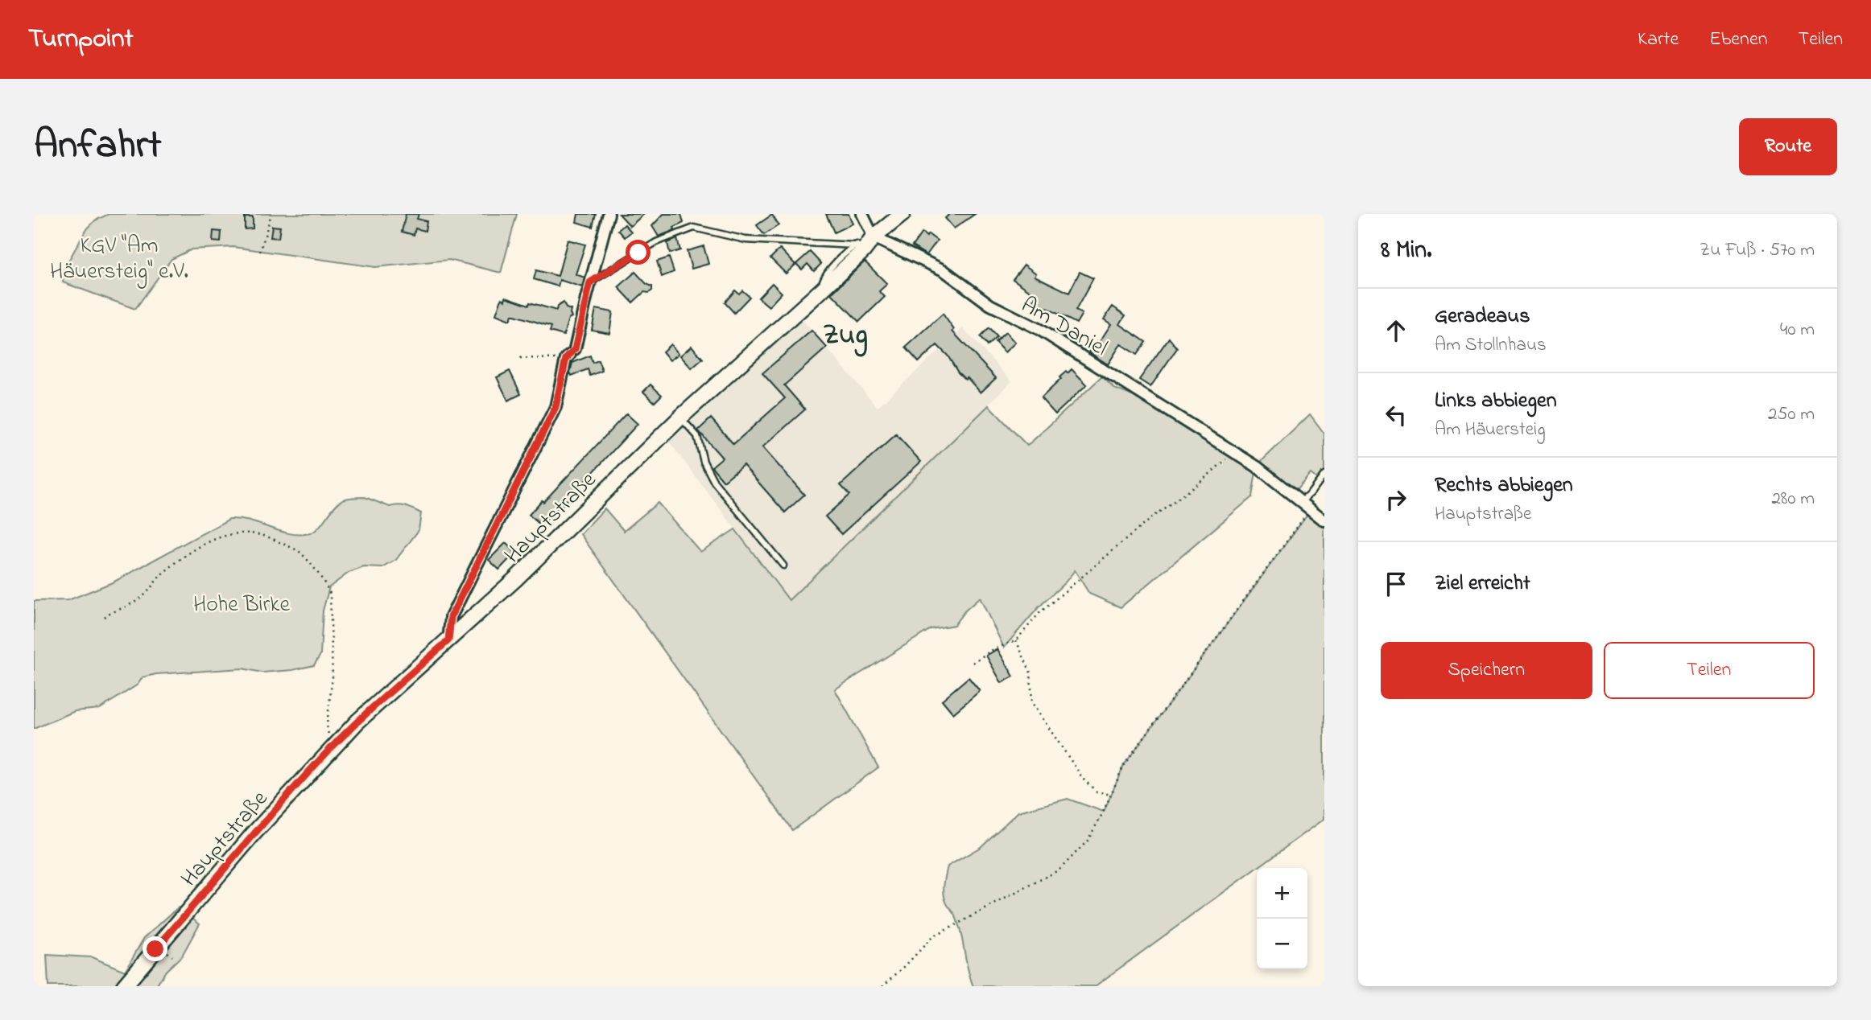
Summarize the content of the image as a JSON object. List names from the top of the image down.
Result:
{
  "streets": {
    "street": ["Am Daniel", "Hauptstraße"]
  },
  "crossings": [
    ["Am Daniel", "Hauptstraße"]
  ],
  "districts": ["Zug"],
  "parks": ["KGV \"Am Häuersteig\" e.V.", "Hohe Birke"],
  "page": {
    "header": "Turnpoint",
    "nav": ["Karte", "Ebenen", "Teilen"],
    "title": "Anfahrt",
    "buttons": [
      "Route",
      ["Speichern", "Teilen"]
    ],
    "heading": ["8 Min.", "Zu Fuß · 570 m"],
    "list": [
      ["Geradeaus", "Am Stollnhaus", "40 m"],
      ["Links abbiegen", "Am Häuersteig", "250 m"],
      ["Rechts abbiegen", "Hauptstraße", "280 m"],
      "Ziel erreicht"
    ],
    "map_buttons": ["+", "−"]
  }
}
